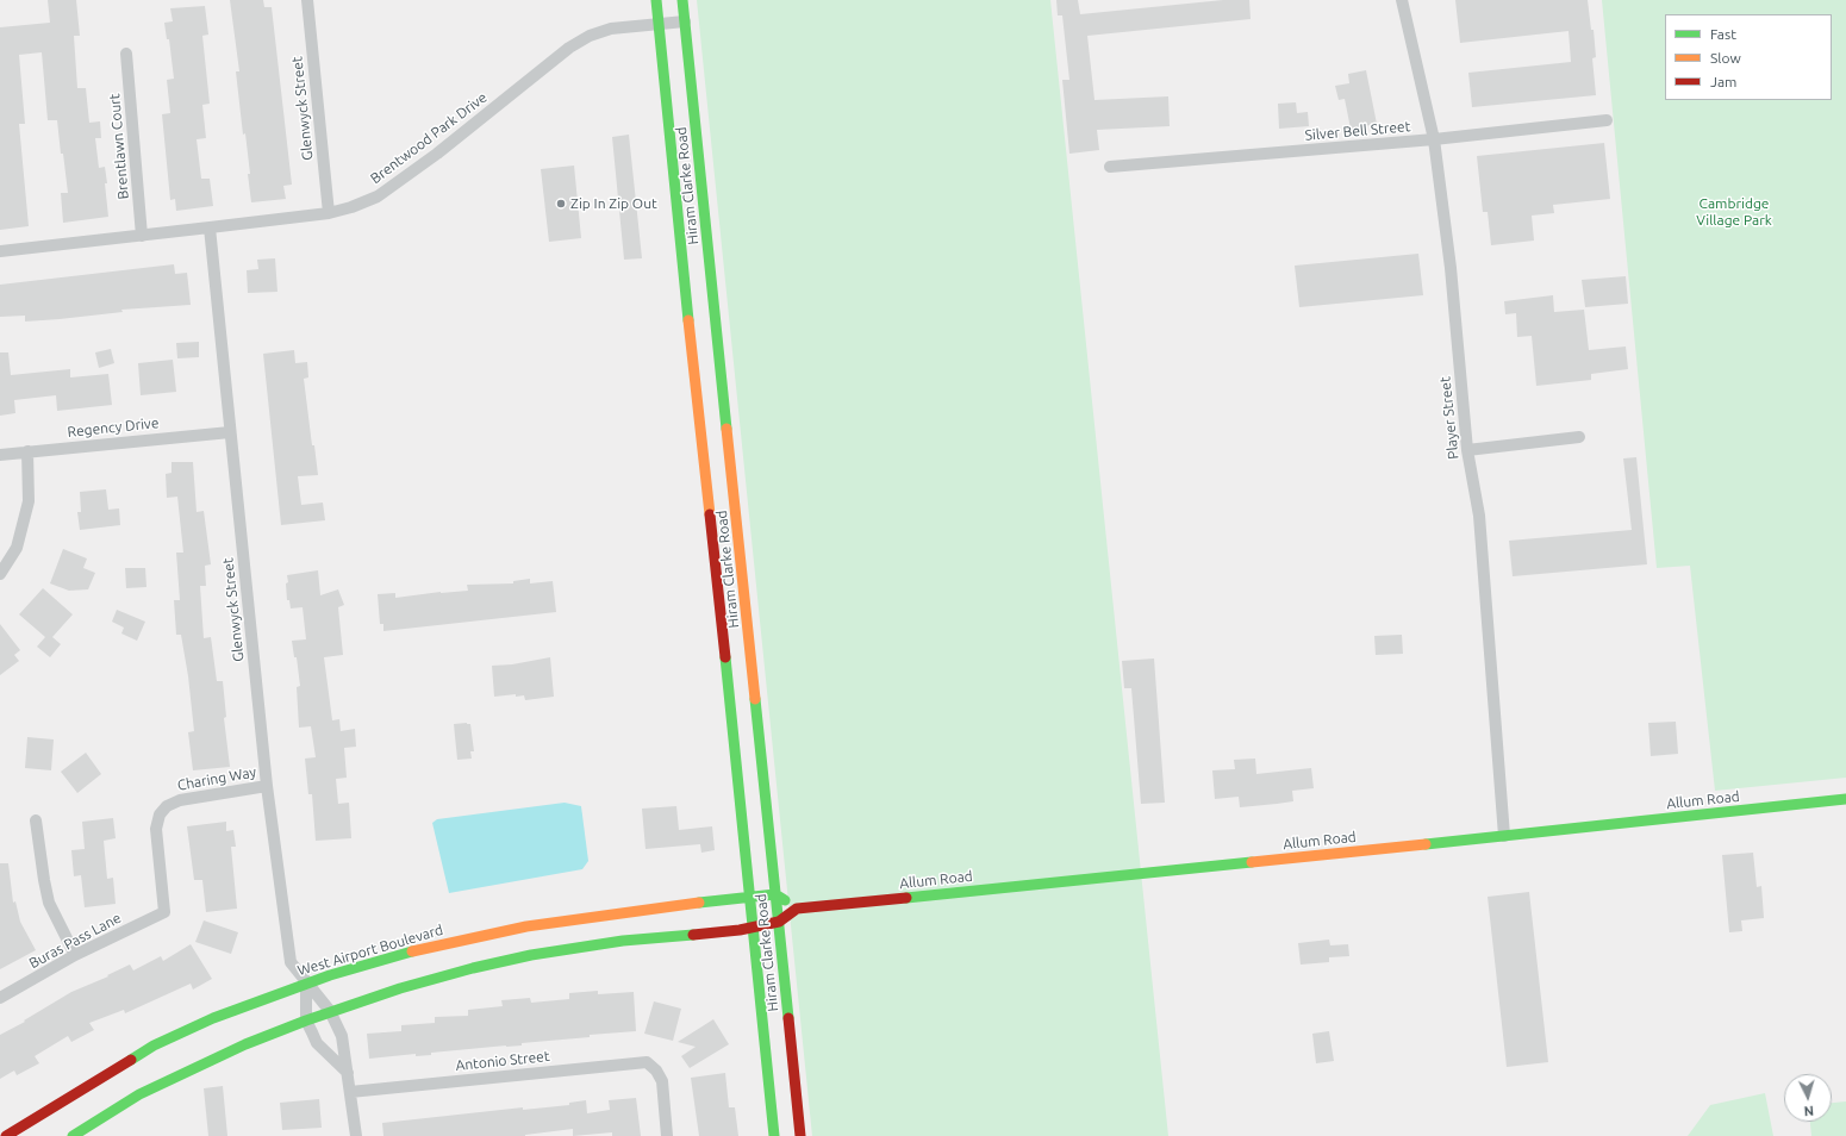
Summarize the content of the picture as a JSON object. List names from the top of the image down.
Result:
{
  "streets": {
    "main road": ["Hiram Clarke Road", "Allum Road", "West Airport Boulevard"],
    "street": [
      "Glenwyck Street",
      "Silver Bell Street",
      "Brentwood Park Drive",
      "Brentlawn Court",
      "Player Street",
      "Regency Drive",
      "Charing Way",
      "Buras Pass Lane",
      "Antonio Street"
    ]
  },
  "crossings": [
    ["Glenwyck Street", "Brentwood Park Drive"],
    ["Glenwyck Street", "Regency Drive"],
    ["Glenwyck Street", "Charing Way"],
    ["Glenwyck Street", "West Airport Boulevard"],
    ["Glenwyck Street", "Antonio Street"],
    ["Silver Bell Street", "Player Street"],
    ["Brentwood Park Drive", "Brentlawn Court"],
    ["Brentwood Park Drive", "Hiram Clarke Road"],
    ["Hiram Clarke Road", "West Airport Boulevard"],
    ["Player Street", "Allum Road"],
    ["Charing Way", "Buras Pass Lane"]
  ],
  "parks": ["Cambridge Village Park"],
  "places": ["Zip In Zip Out"],
  "legend": ["Fast", "Slow", "Jam"],
  "north": "bottom"
}
